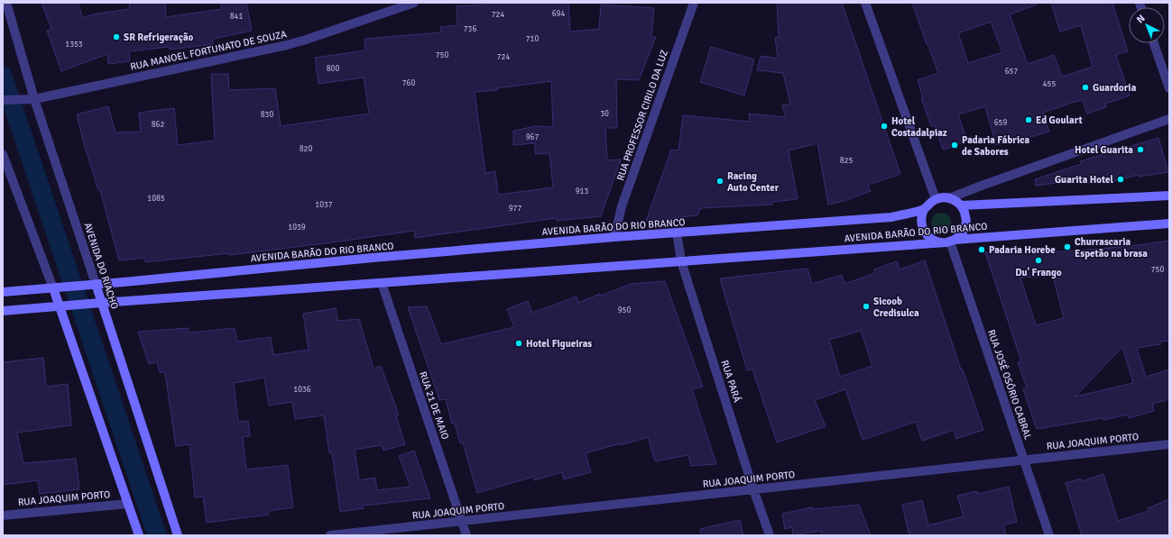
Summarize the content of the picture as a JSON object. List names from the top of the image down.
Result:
{
  "streets": {
    "main road": ["AVENIDA BARÃO DO RIO BRANCO", "AVENIDA DO RIACHO"],
    "street": [
      "RUA MANOEL FORTUNATO DE SOUZA",
      "RUA PROFESSOR CIRILO DA LUZ",
      "RUA PARÁ",
      "RUA JOSÉ OSÓRIO CABRAL",
      "RUA 21 DE MAIO",
      "RUA JOAQUIM PORTO"
    ]
  },
  "crossings": [
    ["RUA MANOEL FORTUNATO DE SOUZA", "AVENIDA DO RIACHO"],
    ["RUA PROFESSOR CIRILO DA LUZ", "AVENIDA BARÃO DO RIO BRANCO"],
    ["AVENIDA BARÃO DO RIO BRANCO", "AVENIDA DO RIACHO"],
    ["AVENIDA BARÃO DO RIO BRANCO", "RUA PARÁ"],
    ["AVENIDA BARÃO DO RIO BRANCO", "RUA JOSÉ OSÓRIO CABRAL"],
    ["AVENIDA BARÃO DO RIO BRANCO", "RUA 21 DE MAIO"],
    ["RUA PARÁ", "RUA JOAQUIM PORTO"],
    ["RUA JOSÉ OSÓRIO CABRAL", "RUA JOAQUIM PORTO"],
    ["RUA 21 DE MAIO", "RUA JOAQUIM PORTO"]
  ],
  "places": [
    "SR Refrigeração",
    "Guardoria",
    "Ed Goulart",
    "Hotel Costadalpiaz",
    "Padaria Fábrica de Sabores",
    "Hotel Guarita",
    "Guarita Hotel",
    "Racing Auto Center",
    "Churrascaria Espetão na brasa",
    "Padaria Horebe",
    "Du' Frango",
    "Sicoob Credisulca",
    "Hotel Figueiras"
  ],
  "house_numbers": [
    "694",
    "724",
    "841",
    "736",
    "710",
    "1353",
    "750",
    "724",
    "800",
    "657",
    "760",
    "455",
    "30",
    "830",
    "659",
    "862",
    "967",
    "820",
    "825",
    "913",
    "1085",
    "1037",
    "977",
    "1039",
    "750",
    "950",
    "1036"
  ],
  "north": "top left"
}
